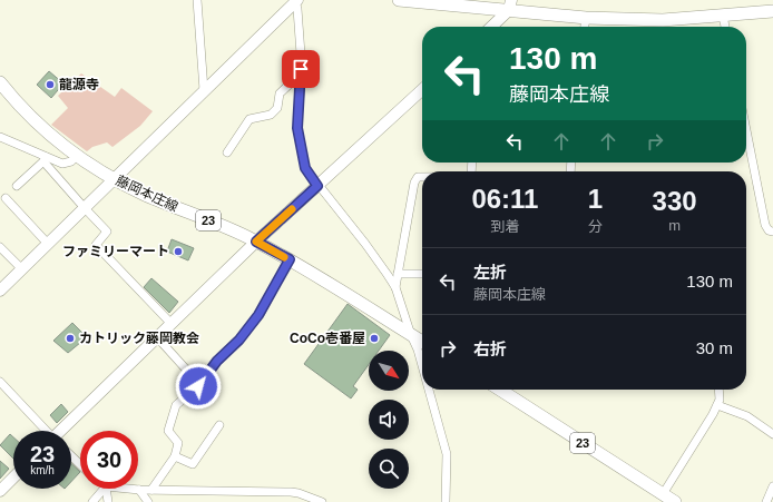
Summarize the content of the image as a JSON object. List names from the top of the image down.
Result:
{
  "streets": {
    "main road": ["藤岡本庄線", "23"]
  },
  "places": [
    "龍源寺",
    "ファミリーマート",
    "カトリック藤岡教会",
    "CoCo壱番屋"
  ],
  "north": "bottom right",
  "page": {
    "turn": ["130 m", "藤岡本庄線"],
    "eta": [
      "06:11",
      "到着",
      "1",
      "分",
      "330",
      "m"
    ],
    "list": [
      {
        "name": "左折",
        "note": "藤岡本庄線",
        "value": "130 m"
      },
      {
        "name": "右折",
        "value": "30 m"
      }
    ],
    "speed": "23 km/h",
    "limit": "30"
  }
}
